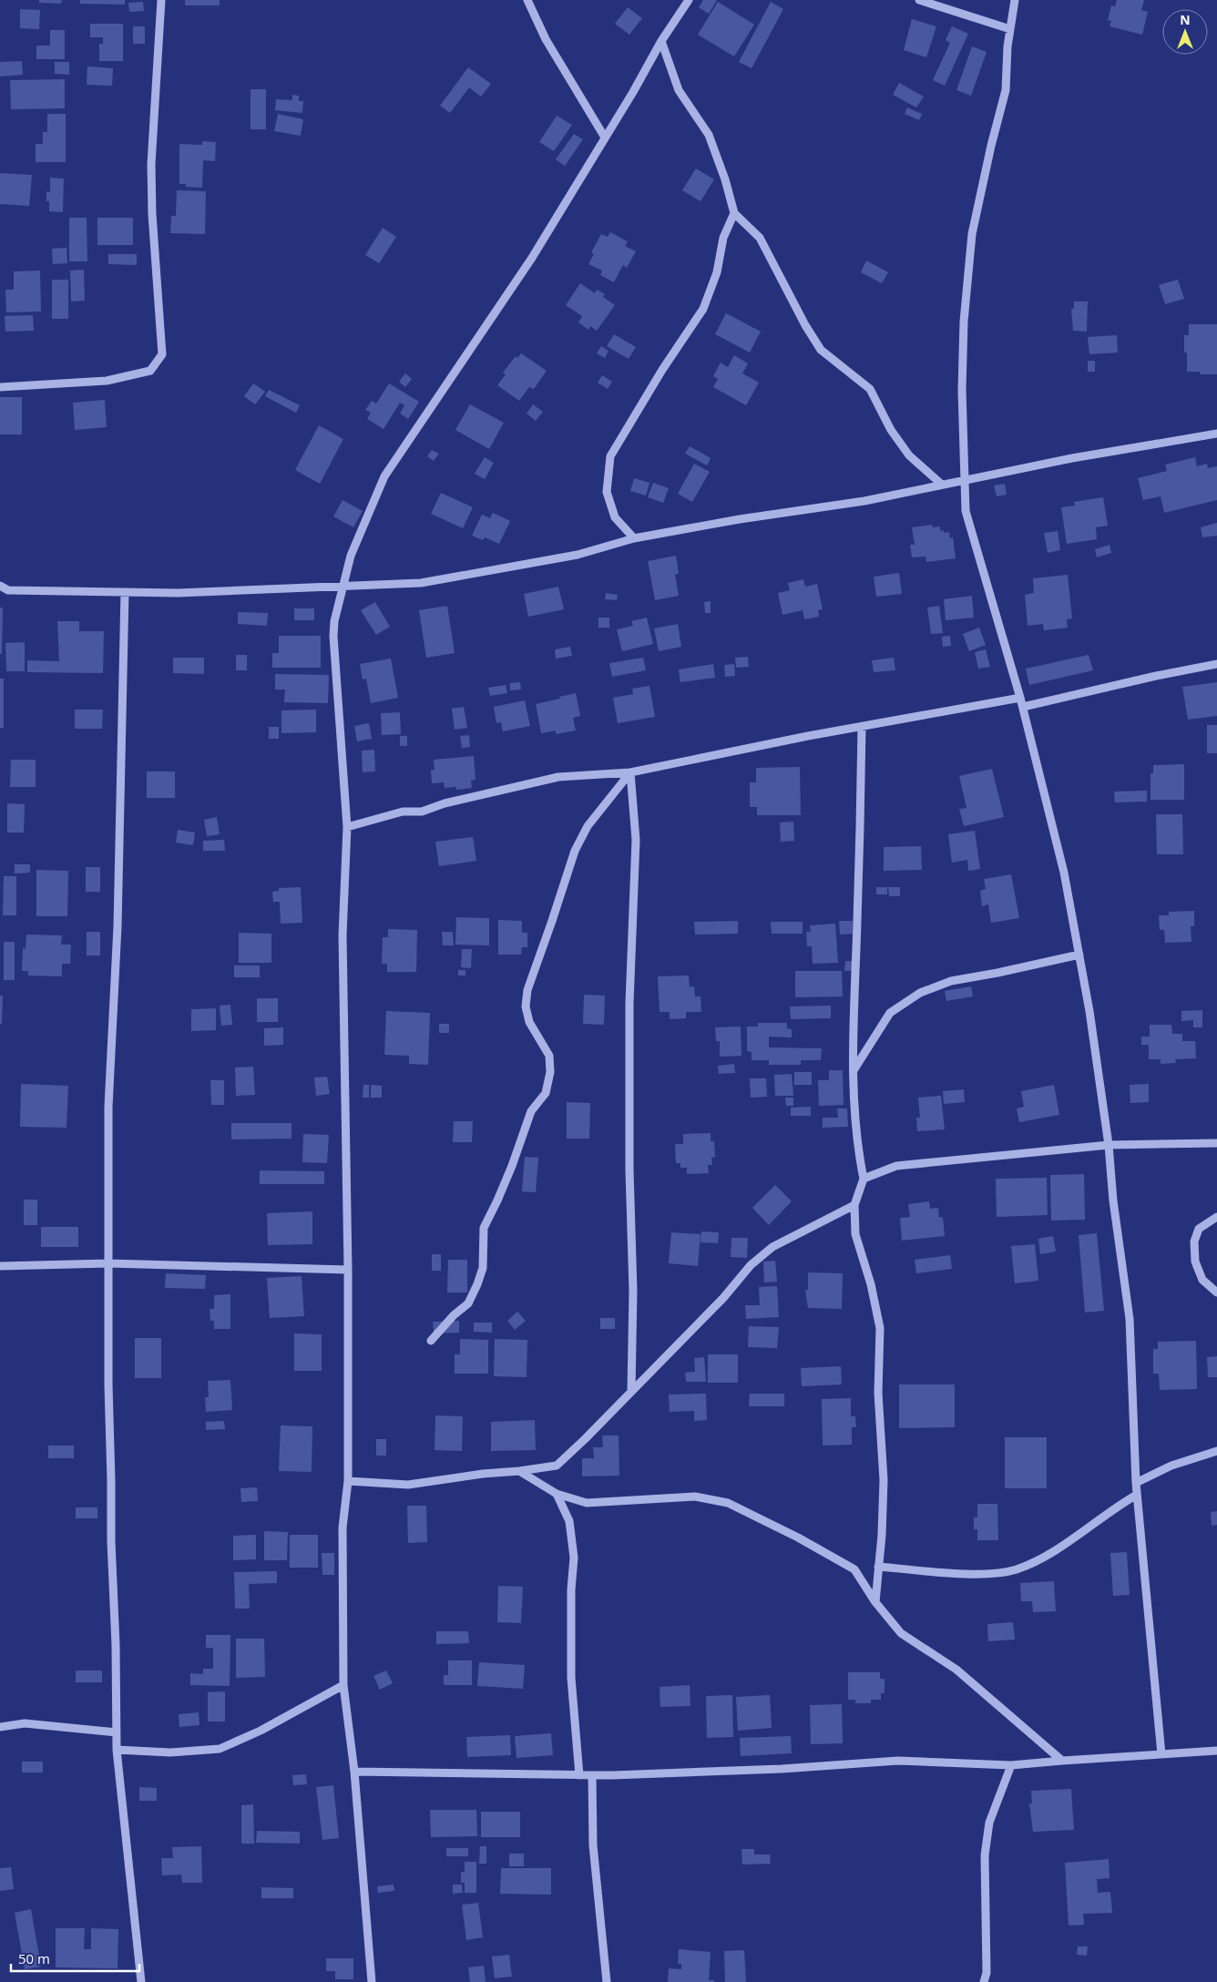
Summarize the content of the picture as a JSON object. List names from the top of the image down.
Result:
{
  "scale_bar": "50 m",
  "north": "top"
}
